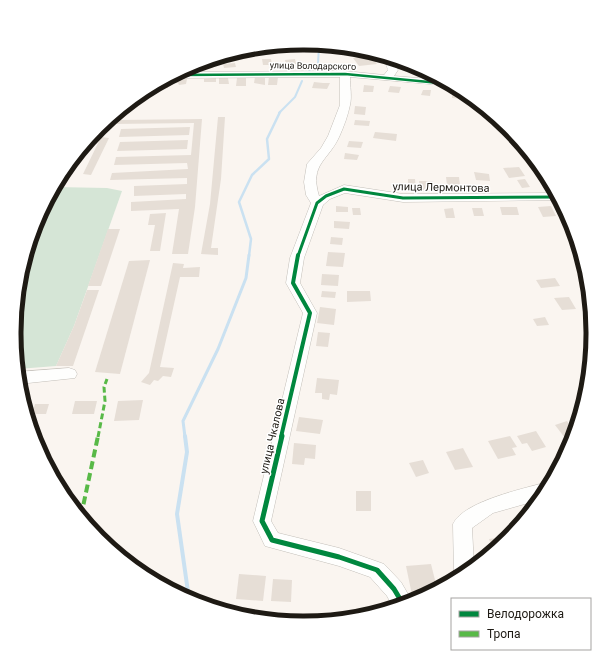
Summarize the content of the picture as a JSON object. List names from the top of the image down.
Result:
{
  "streets": {
    "street": ["улица Володарского", "улица Лермонтова", "улица Чкалова"]
  },
  "crossings": [
    ["улица Лермонтова", "улица Чкалова"]
  ],
  "legend": ["Велодорожка", "Тропа"]
}
